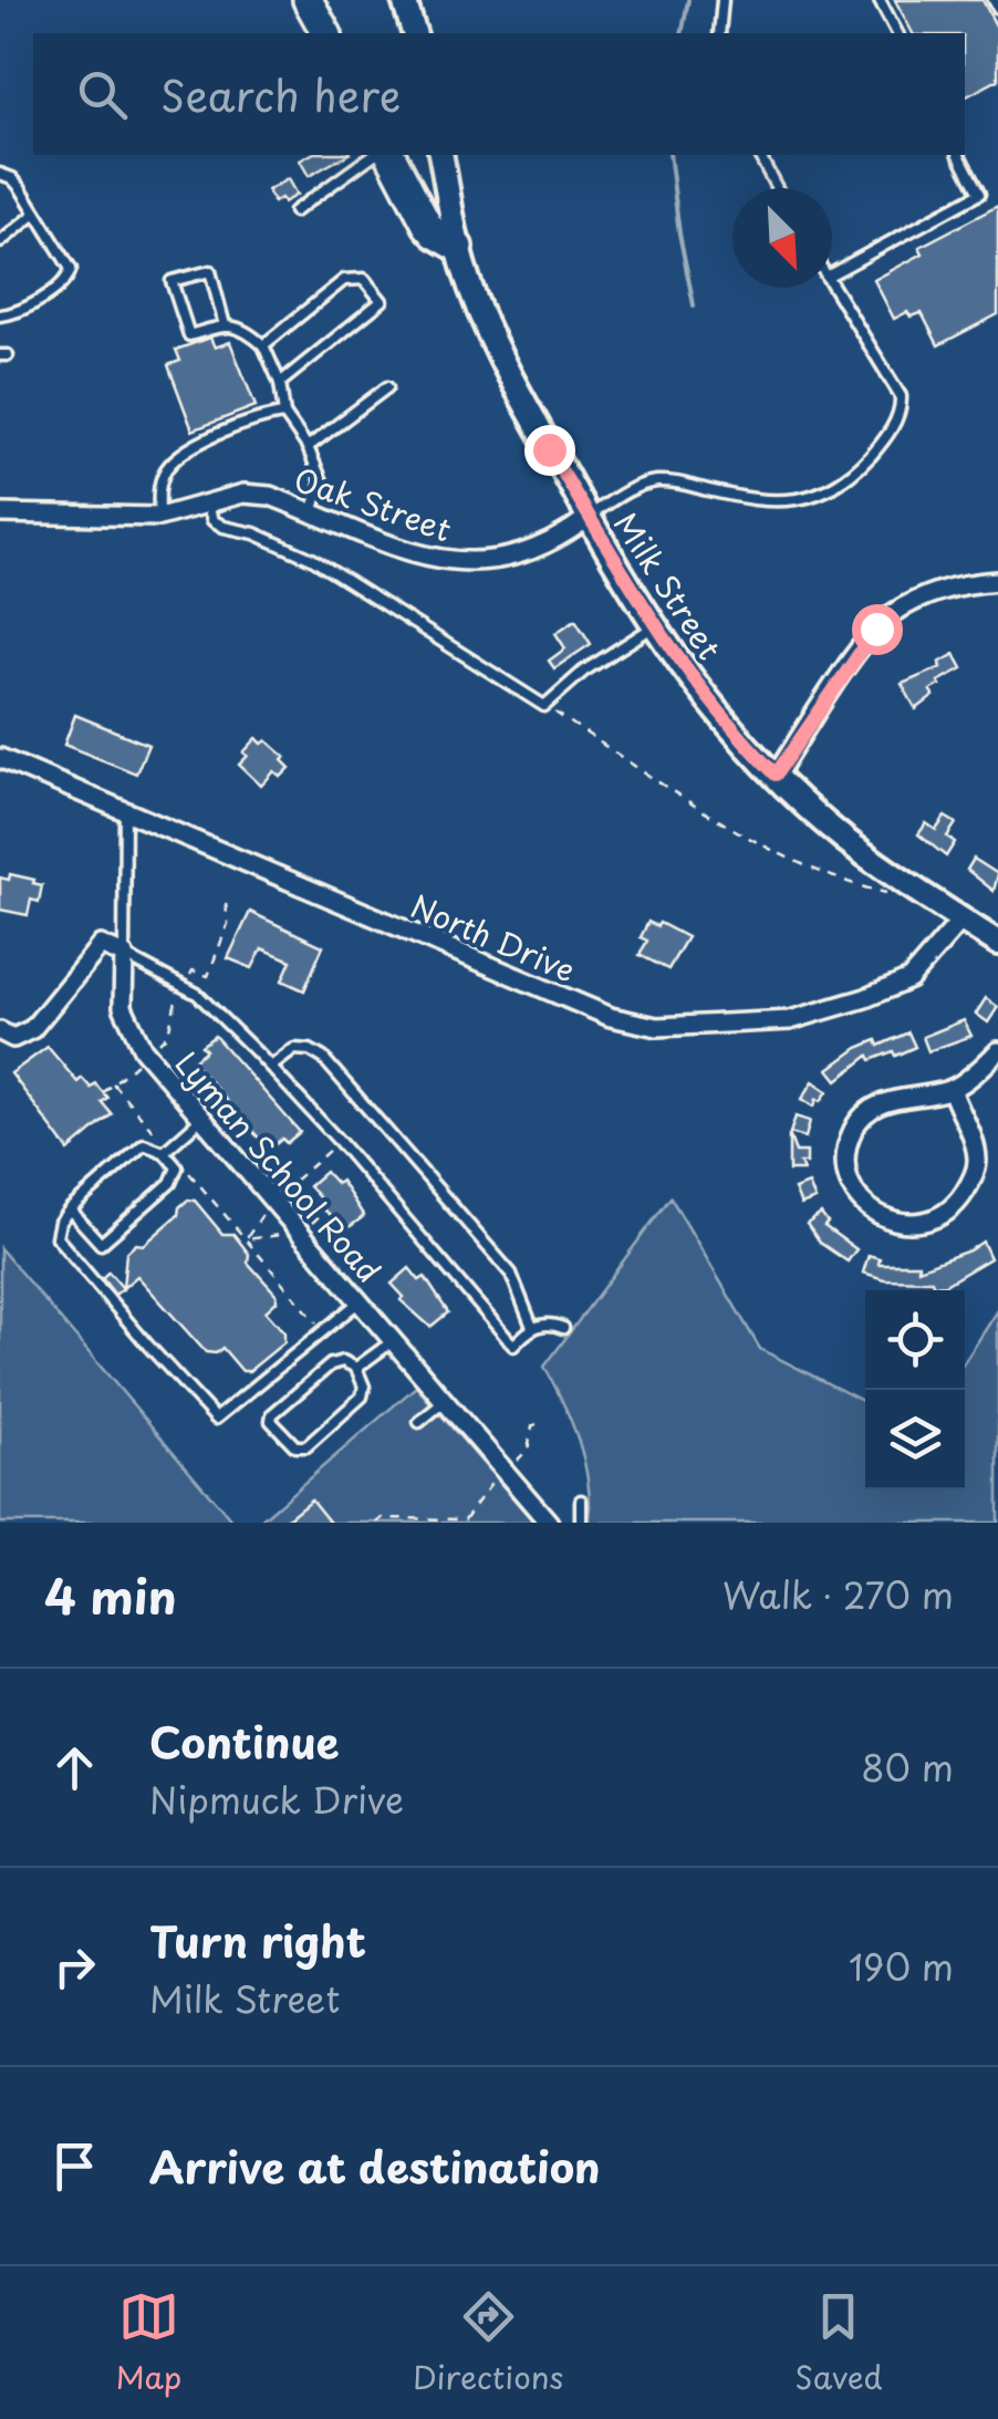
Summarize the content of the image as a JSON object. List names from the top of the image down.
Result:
{
  "streets": {
    "main road": ["Milk Street"],
    "street": ["Oak Street", "North Drive", "Lyman School Road"]
  },
  "crossings": [
    ["Oak Street", "Milk Street"],
    ["Milk Street", "North Drive"]
  ],
  "north": "bottom right",
  "page": {
    "search": "Search here",
    "heading": ["4 min", "Walk · 270 m"],
    "list": [
      ["Continue", "Nipmuck Drive", "80 m"],
      ["Turn right", "Milk Street", "190 m"],
      "Arrive at destination"
    ],
    "nav": ["Map", "Directions", "Saved"]
  }
}
